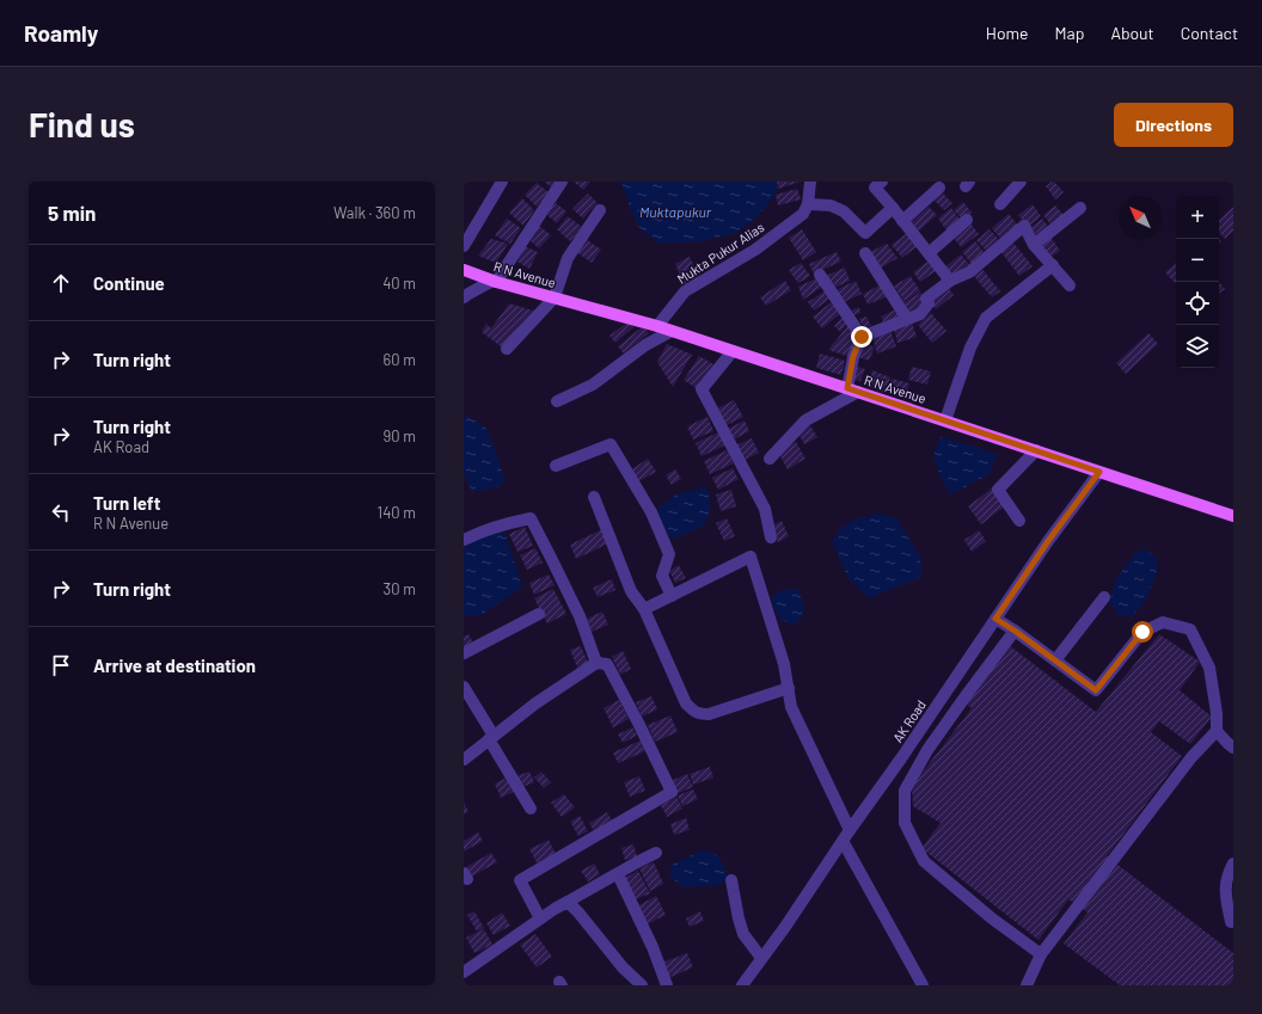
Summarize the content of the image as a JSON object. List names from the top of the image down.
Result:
{
  "streets": {
    "main road": ["R N Avenue"],
    "street": ["Mukta Pukur Alias", "AK Road"]
  },
  "crossings": [
    ["Mukta Pukur Alias", "R N Avenue"],
    ["R N Avenue", "AK Road"]
  ],
  "water": ["Muktapukur"],
  "north": "top left",
  "page": {
    "header": "Roamly",
    "nav": [
      "Home",
      "Map",
      "About",
      "Contact"
    ],
    "buttons": "Directions",
    "title": "Find us",
    "heading": ["5 min", "Walk · 360 m"],
    "map_buttons": ["+", "−"],
    "list": [
      ["Continue", "40 m"],
      ["Turn right", "60 m"],
      ["Turn right", "AK Road", "90 m"],
      ["Turn left", "R N Avenue", "140 m"],
      ["Turn right", "30 m"],
      "Arrive at destination"
    ]
  }
}
